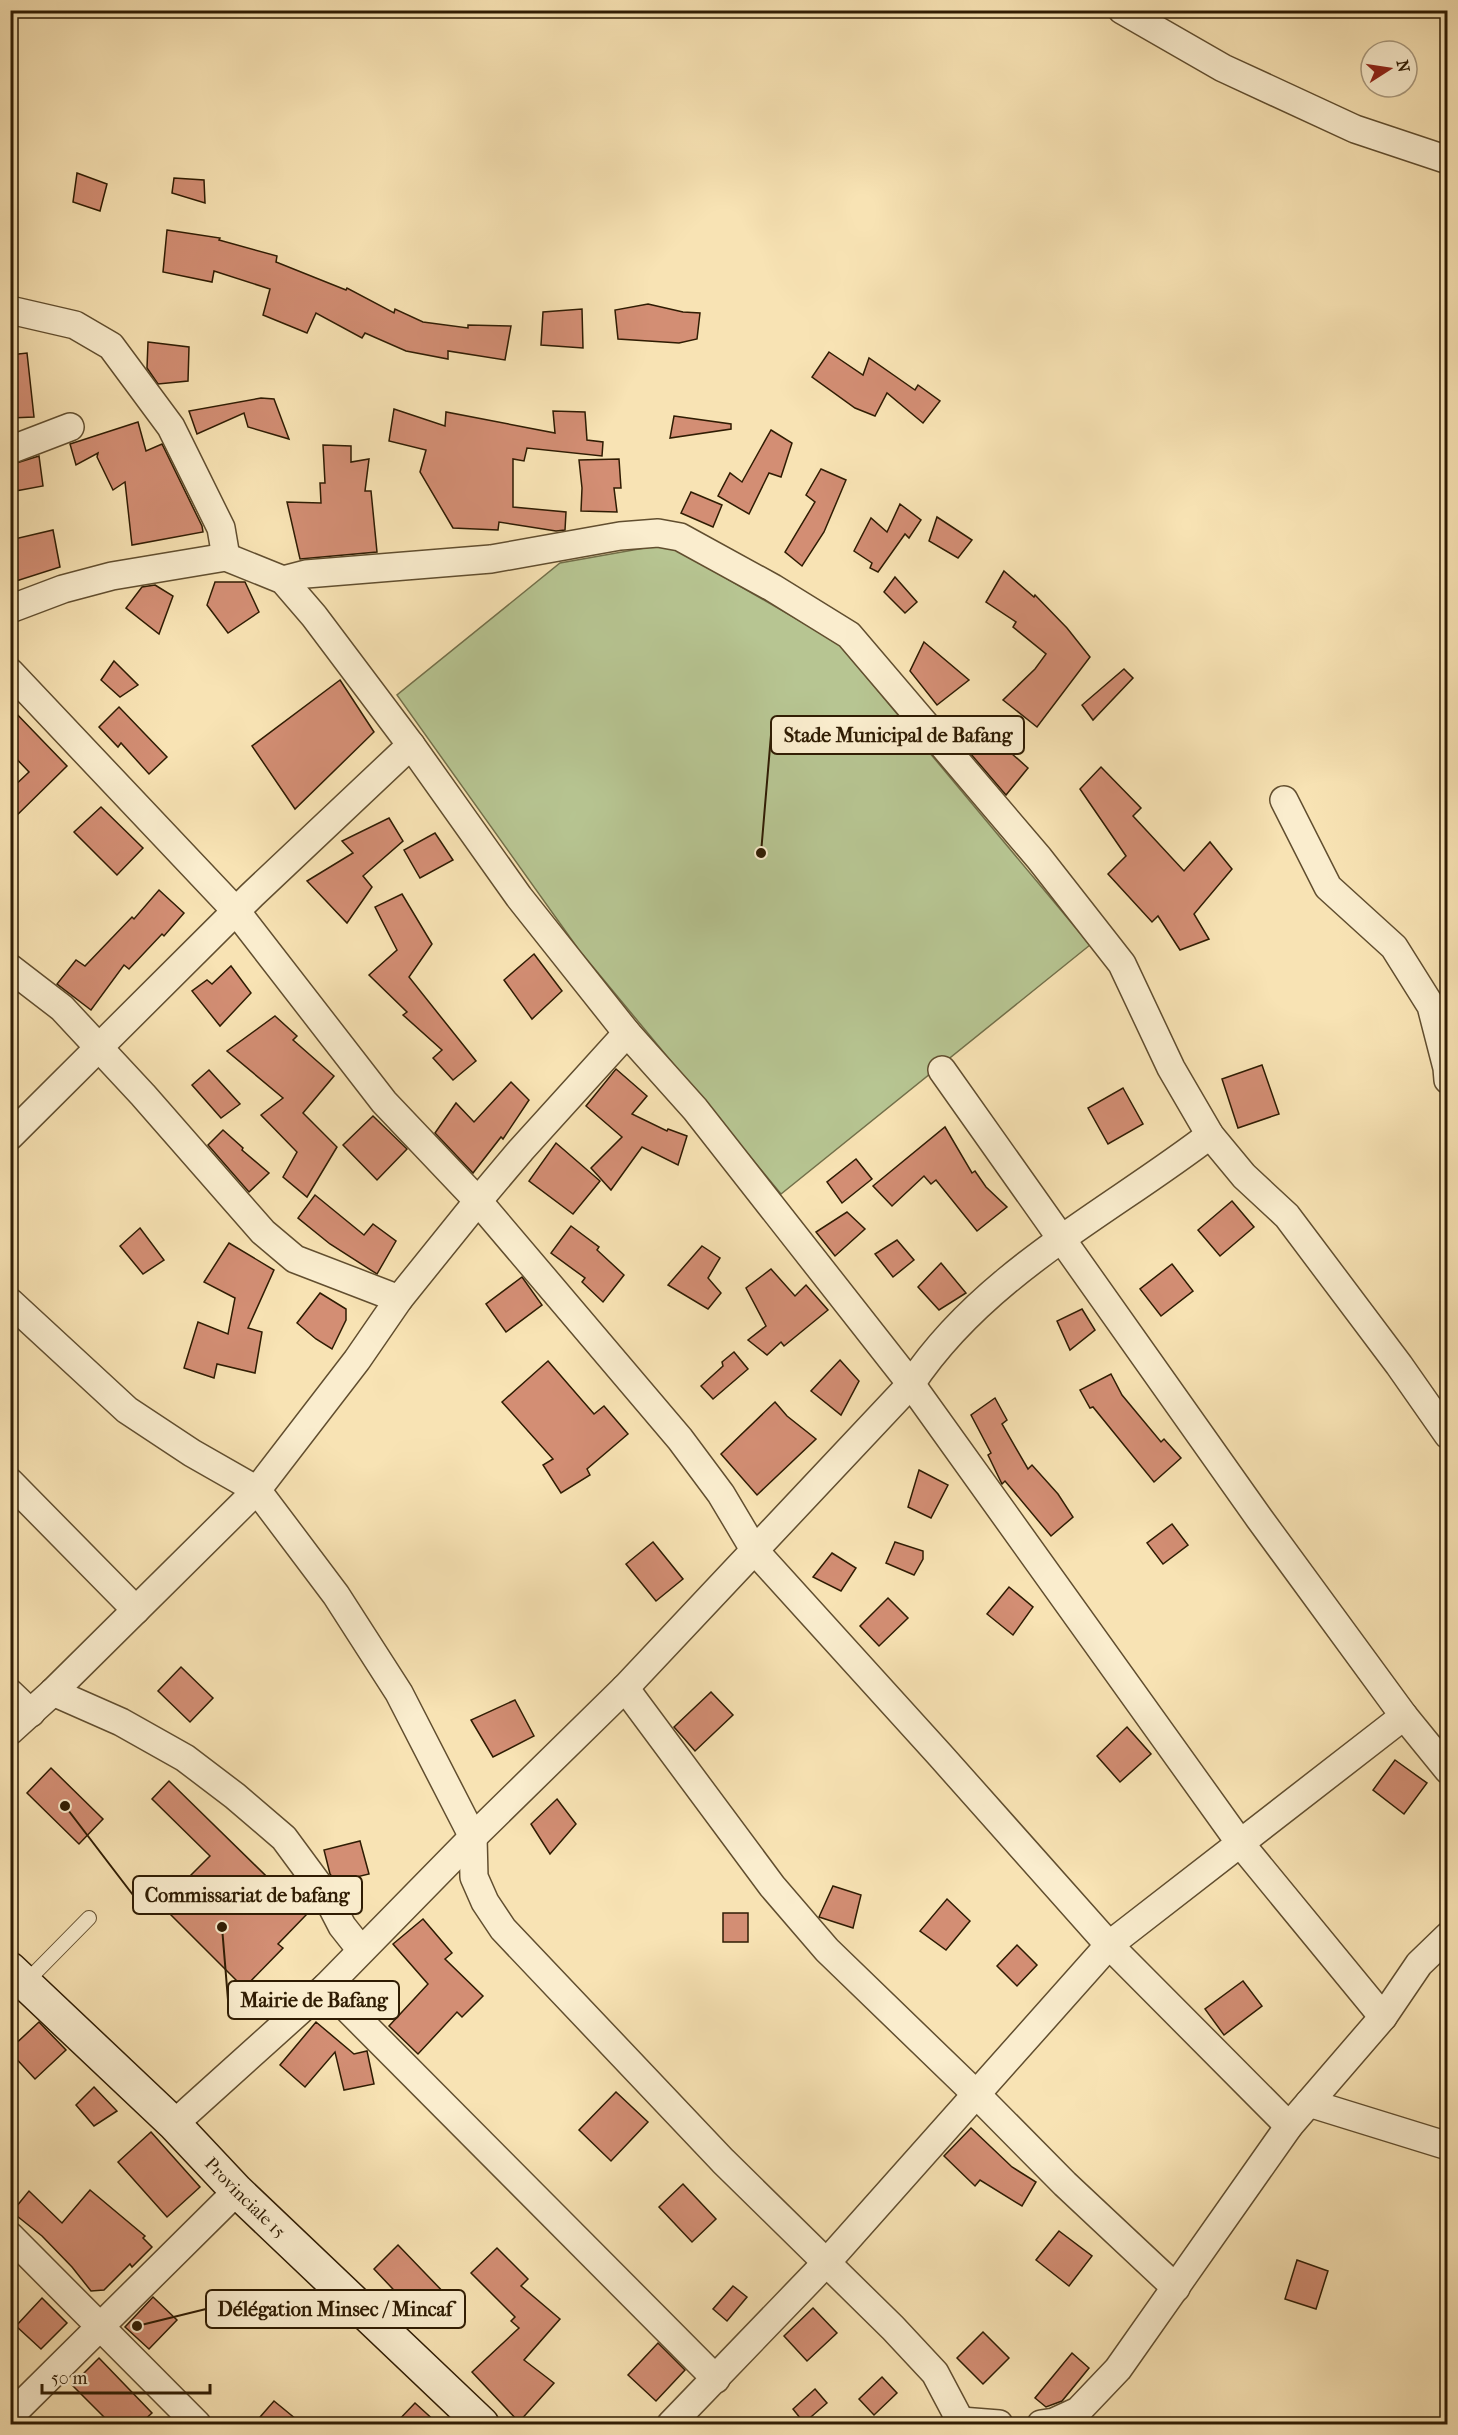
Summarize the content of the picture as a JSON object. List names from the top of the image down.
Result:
{
  "streets": {
    "street": ["Provinciale 15"]
  },
  "places": [
    "Stade Municipal de Bafang",
    "Commissariat de bafang",
    "Mairie de Bafang",
    "Délégation Minsec / Mincaf"
  ],
  "scale_bar": "50 m",
  "north": "right"
}
